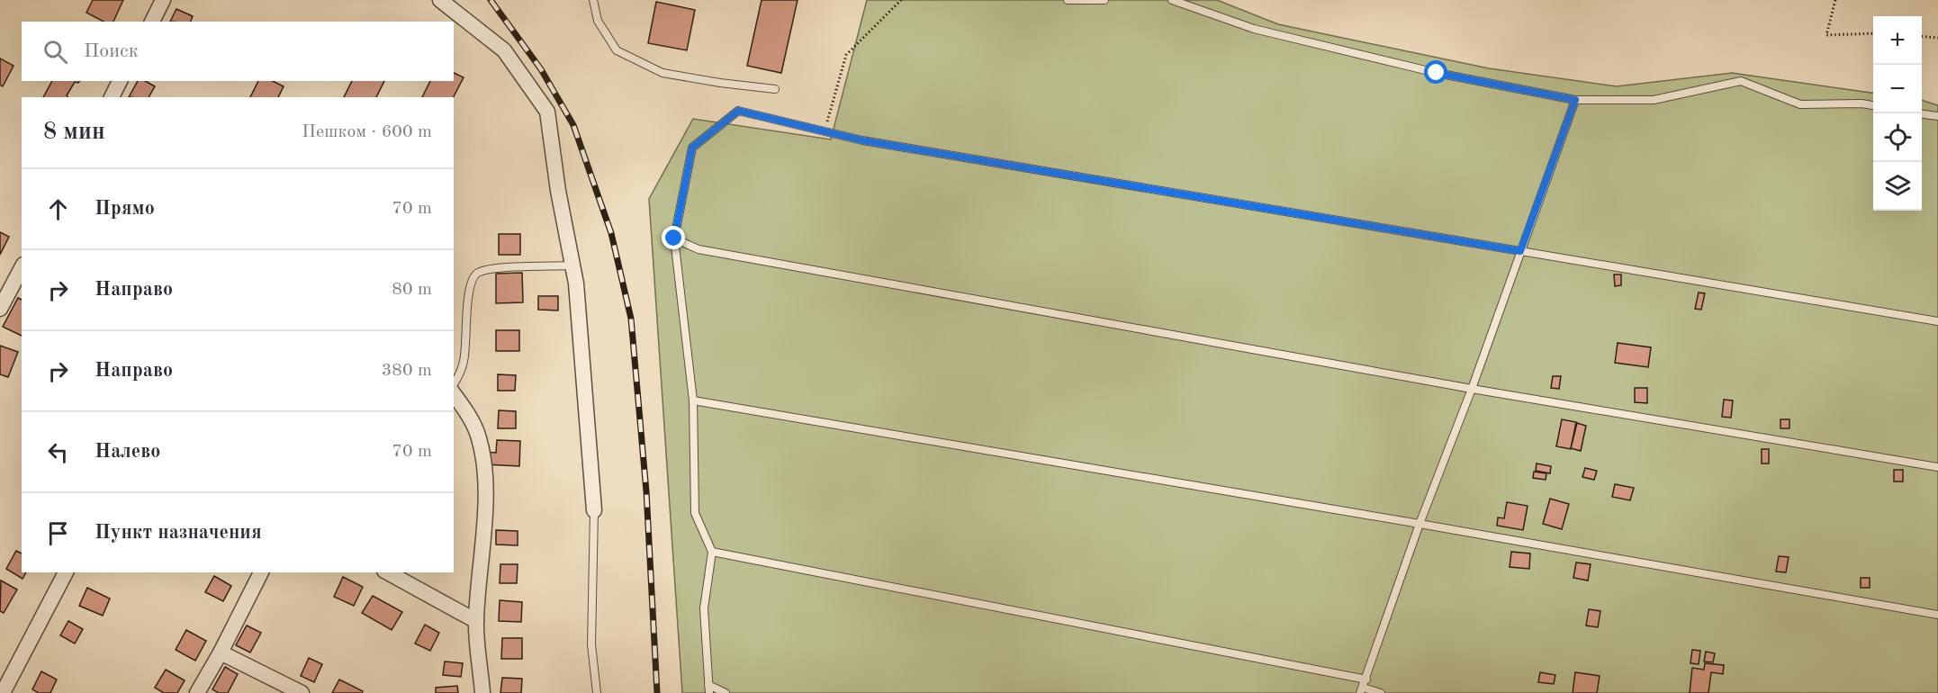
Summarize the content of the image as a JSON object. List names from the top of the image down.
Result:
{
  "page": {
    "map_buttons": ["+", "−"],
    "search": "Поиск",
    "heading": ["8 мин", "Пешком · 600 m"],
    "list": [
      ["Прямо", "70 m"],
      ["Направо", "80 m"],
      ["Направо", "380 m"],
      ["Налево", "70 m"],
      "Пункт назначения"
    ]
  }
}
